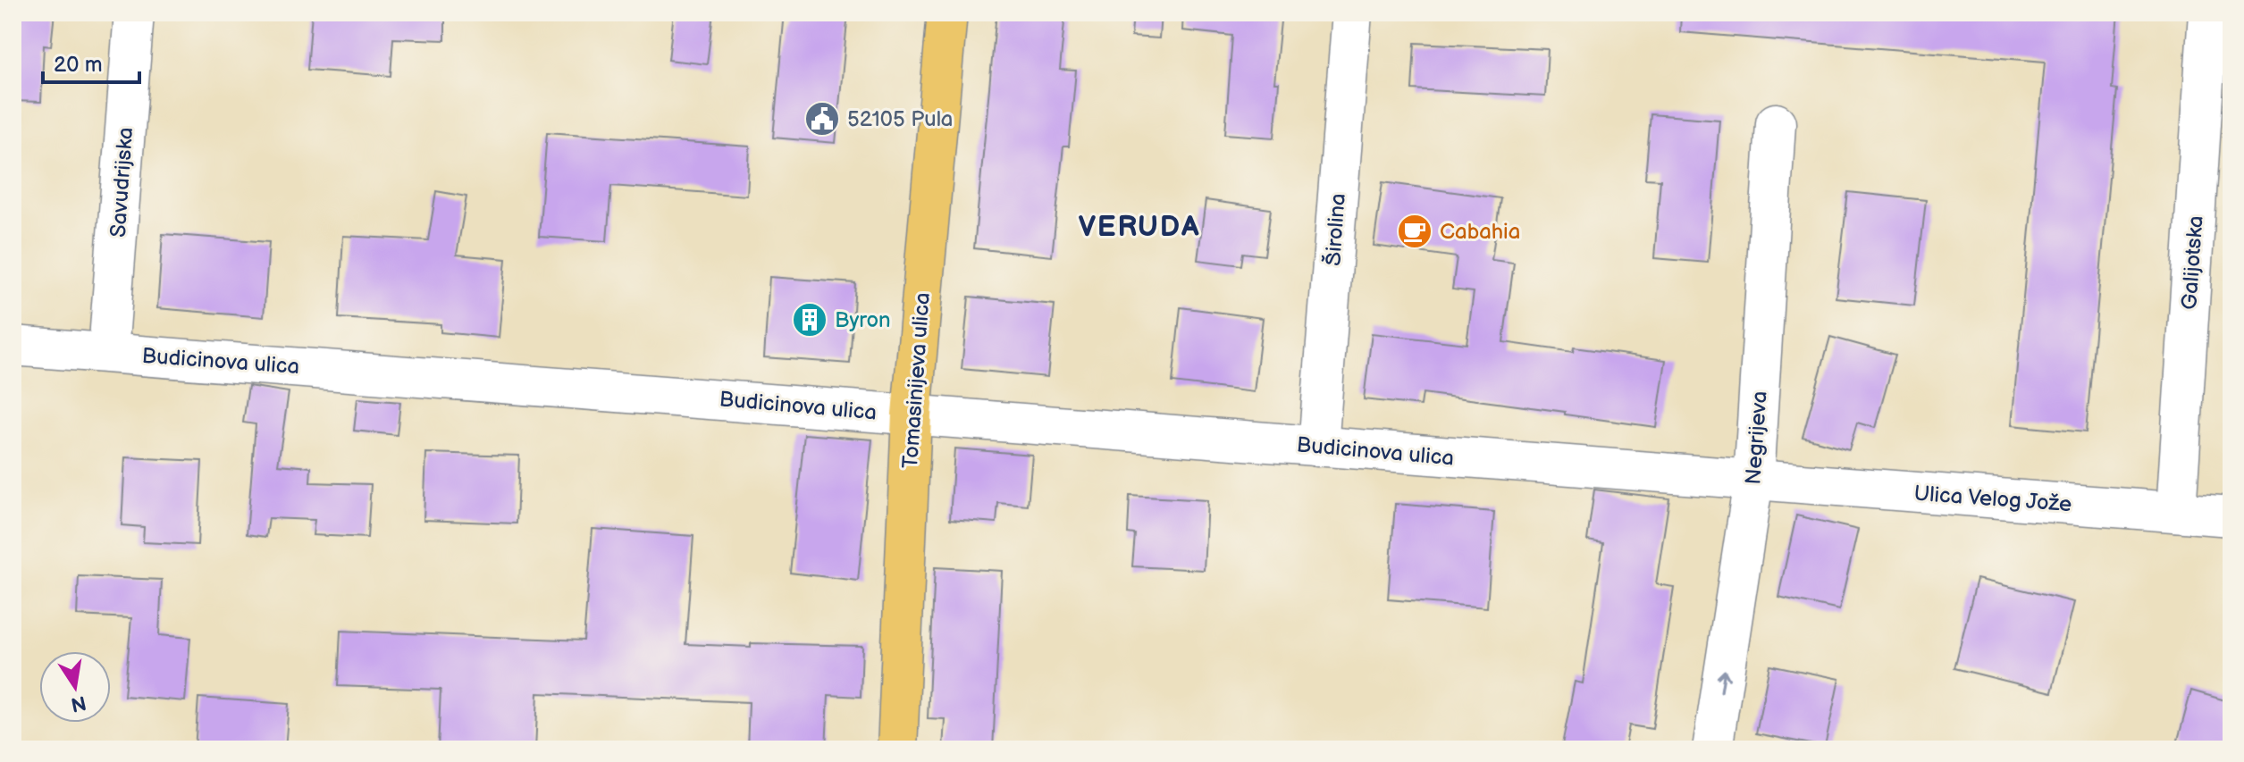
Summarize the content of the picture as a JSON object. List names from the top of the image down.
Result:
{
  "streets": {
    "main road": ["Tomasinijeva ulica"],
    "street": [
      "Savudrijska",
      "Širolina",
      "Galijotska",
      "Budicinova ulica",
      "Negrijeva",
      "Ulica Velog Jože"
    ]
  },
  "crossings": [
    ["Savudrijska", "Budicinova ulica"],
    ["Širolina", "Budicinova ulica"],
    ["Galijotska", "Ulica Velog Jože"],
    ["Budicinova ulica", "Tomasinijeva ulica"],
    ["Budicinova ulica", "Negrijeva"],
    ["Budicinova ulica", "Ulica Velog Jože"],
    ["Negrijeva", "Ulica Velog Jože"]
  ],
  "one_way": ["Negrijeva"],
  "districts": ["VERUDA"],
  "places": {
    "public building": ["52105 Pula"],
    "cafe": ["Cabahia"],
    "building": ["Byron"]
  },
  "scale_bar": "20 m",
  "north": "bottom"
}
